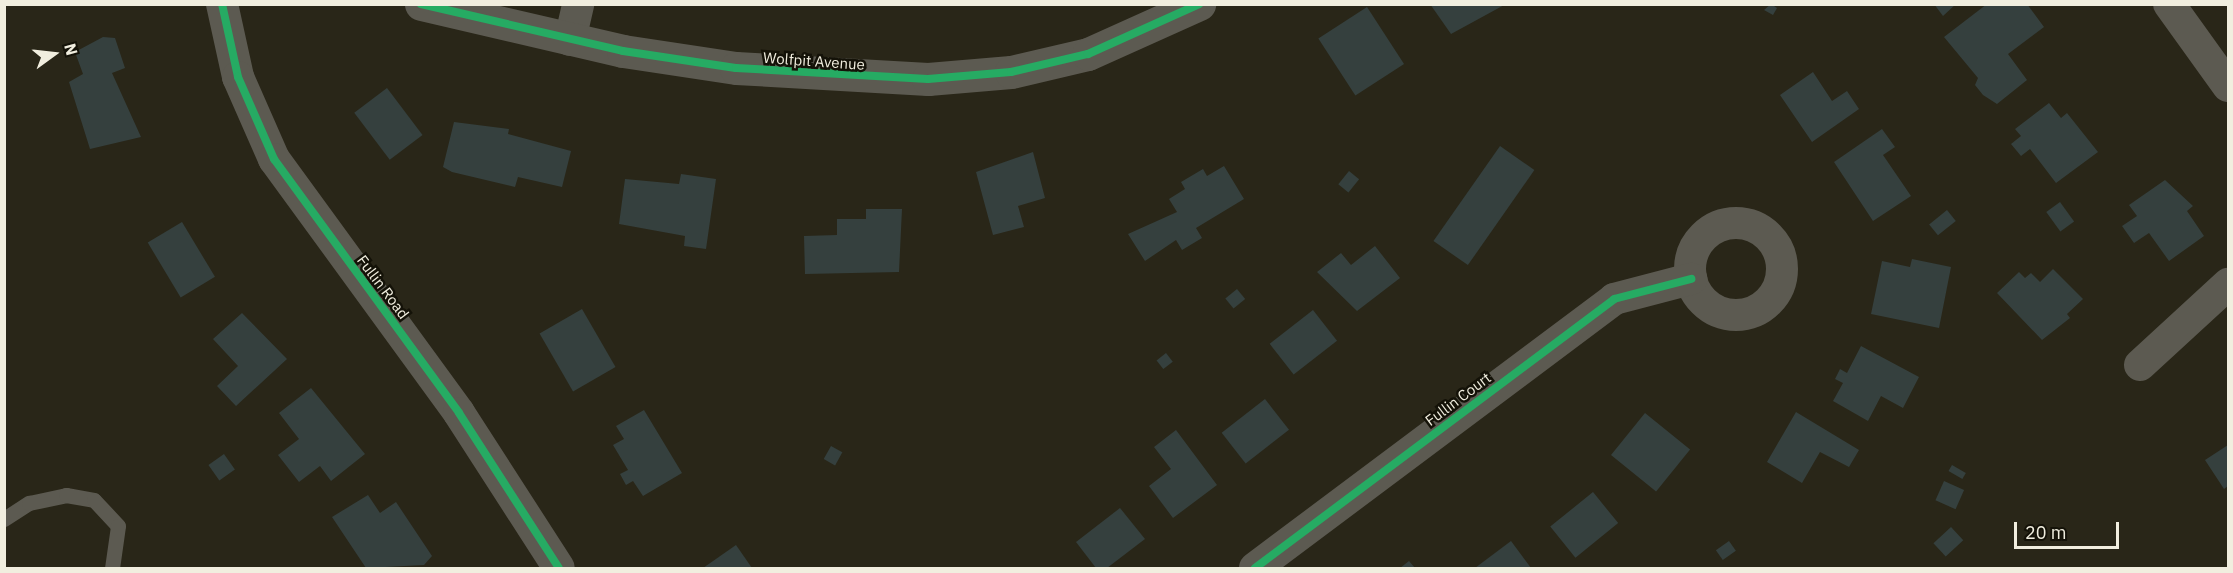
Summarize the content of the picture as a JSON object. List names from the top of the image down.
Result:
{
  "streets": {
    "street": ["Wolfpit Avenue", "Fullin Road", "Fullin Court"]
  },
  "scale_bar": "20 m",
  "north": "right"
}
